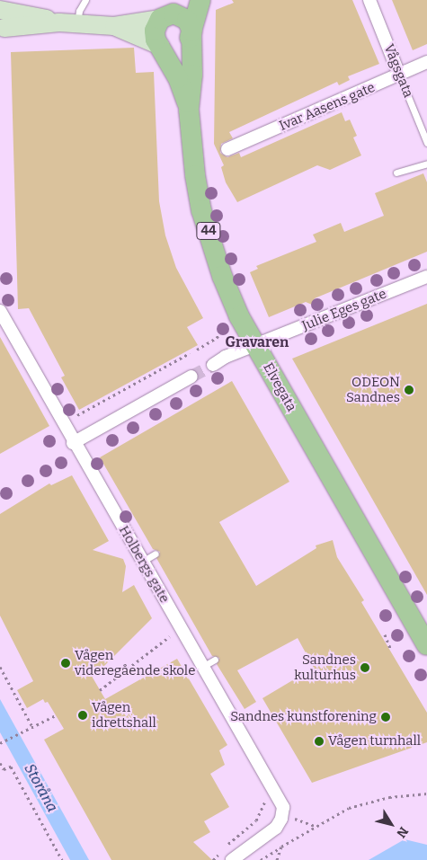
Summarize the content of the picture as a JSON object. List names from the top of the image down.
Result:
{
  "streets": {
    "main road": ["44", "Elvegata"],
    "street": [
      "Vågsgata",
      "Ivar Aasens gate",
      "Julie Eges gate",
      "Holbergs gate"
    ]
  },
  "crossings": [
    ["Vågsgata", "Ivar Aasens gate"],
    ["44", "Elvegata"],
    ["Julie Eges gate", "Elvegata"]
  ],
  "districts": ["Gravaren"],
  "water": ["Storåna"],
  "places": [
    "ODEON Sandnes",
    "Vågen videregående skole",
    "Sandnes kulturhus",
    "Vågen idrettshall",
    "Sandnes kunstforening",
    "Vågen turnhall"
  ],
  "north": "bottom right"
}
